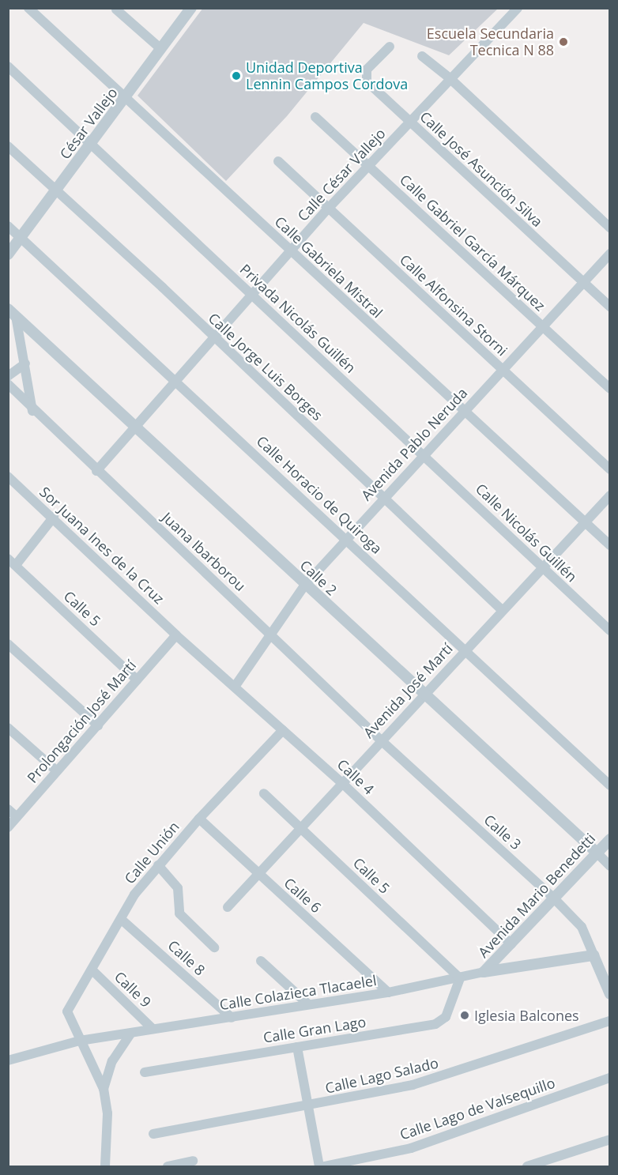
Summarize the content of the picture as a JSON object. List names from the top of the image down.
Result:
{
  "streets": {
    "street": [
      "César Vallejo",
      "Calle José Asunción Silva",
      "Calle César Vallejo",
      "Calle Gabriel García Márquez",
      "Calle Gabriela Mistral",
      "Calle Alfonsina Storni",
      "Privada Nicolás Guillén",
      "Calle Jorge Luis Borges",
      "Avenida Pablo Neruda",
      "Calle Horacio de Quiroga",
      "Calle Nicolás Guillén",
      "Sor Juana Ines de la Cruz",
      "Juana Ibarborou",
      "Calle 2",
      "Calle 5",
      "Avenida José Martí",
      "Prolongación José Martí",
      "Calle 4",
      "Calle 3",
      "Calle Unión",
      "Calle 6",
      "Avenida Mario Benedetti",
      "Calle 8",
      "Calle 9",
      "Calle Colazieca Tlacaelel",
      "Calle Gran Lago",
      "Calle Lago Salado",
      "Calle Lago de Valsequillo"
    ]
  },
  "crossings": [
    ["César Vallejo", "Calle Gabriela Mistral"],
    ["César Vallejo", "Privada Nicolás Guillén"],
    ["César Vallejo", "Calle Jorge Luis Borges"],
    ["César Vallejo", "Calle Horacio de Quiroga"],
    ["Calle José Asunción Silva", "Calle César Vallejo"],
    ["Calle José Asunción Silva", "Avenida Pablo Neruda"],
    ["Calle César Vallejo", "Calle Gabriel García Márquez"],
    ["Calle César Vallejo", "Calle Gabriela Mistral"],
    ["Calle César Vallejo", "Calle Alfonsina Storni"],
    ["Calle César Vallejo", "Privada Nicolás Guillén"],
    ["Calle César Vallejo", "Calle Jorge Luis Borges"],
    ["Calle César Vallejo", "Calle Horacio de Quiroga"],
    ["Calle César Vallejo", "Juana Ibarborou"],
    ["Calle César Vallejo", "Calle 2"],
    ["Calle Gabriel García Márquez", "Avenida Pablo Neruda"],
    ["Calle Gabriela Mistral", "Avenida Pablo Neruda"],
    ["Calle Gabriela Mistral", "Avenida José Martí"],
    ["Calle Alfonsina Storni", "Avenida Pablo Neruda"],
    ["Privada Nicolás Guillén", "Avenida Pablo Neruda"],
    ["Privada Nicolás Guillén", "Calle Nicolás Guillén"],
    ["Calle Jorge Luis Borges", "Avenida Pablo Neruda"],
    ["Calle Jorge Luis Borges", "Avenida José Martí"],
    ["Avenida Pablo Neruda", "Calle Horacio de Quiroga"],
    ["Avenida Pablo Neruda", "Calle Nicolás Guillén"],
    ["Avenida Pablo Neruda", "Juana Ibarborou"],
    ["Avenida Pablo Neruda", "Calle 2"],
    ["Avenida Pablo Neruda", "Calle 4"],
    ["Calle Horacio de Quiroga", "Avenida José Martí"],
    ["Calle Nicolás Guillén", "Avenida José Martí"],
    ["Sor Juana Ines de la Cruz", "Prolongación José Martí"],
    ["Sor Juana Ines de la Cruz", "Calle 4"],
    ["Juana Ibarborou", "Avenida José Martí"],
    ["Juana Ibarborou", "Calle 3"],
    ["Calle 2", "Avenida José Martí"],
    ["Calle 2", "Avenida Mario Benedetti"],
    ["Calle 5", "Avenida José Martí"],
    ["Calle 5", "Prolongación José Martí"],
    ["Calle 5", "Calle Colazieca Tlacaelel"],
    ["Calle 5", "Calle Gran Lago"],
    ["Avenida José Martí", "Calle 4"],
    ["Avenida José Martí", "Calle 3"],
    ["Avenida José Martí", "Calle 6"],
    ["Prolongación José Martí", "Calle 4"],
    ["Calle 4", "Calle Unión"],
    ["Calle 4", "Avenida Mario Benedetti"],
    ["Calle 3", "Avenida Mario Benedetti"],
    ["Calle 3", "Calle Colazieca Tlacaelel"],
    ["Calle Unión", "Calle 6"],
    ["Calle Unión", "Calle 8"],
    ["Calle Unión", "Calle 9"],
    ["Calle Unión", "Calle Colazieca Tlacaelel"],
    ["Calle 6", "Calle Colazieca Tlacaelel"],
    ["Avenida Mario Benedetti", "Calle Colazieca Tlacaelel"],
    ["Calle 8", "Calle Colazieca Tlacaelel"],
    ["Calle 9", "Calle Colazieca Tlacaelel"],
    ["Calle Colazieca Tlacaelel", "Calle Gran Lago"]
  ],
  "places": ["Escuela Secundaria Tecnica N 88", "Unidad Deportiva Lennin Campos Cordova", "Iglesia Balcones"]
}
